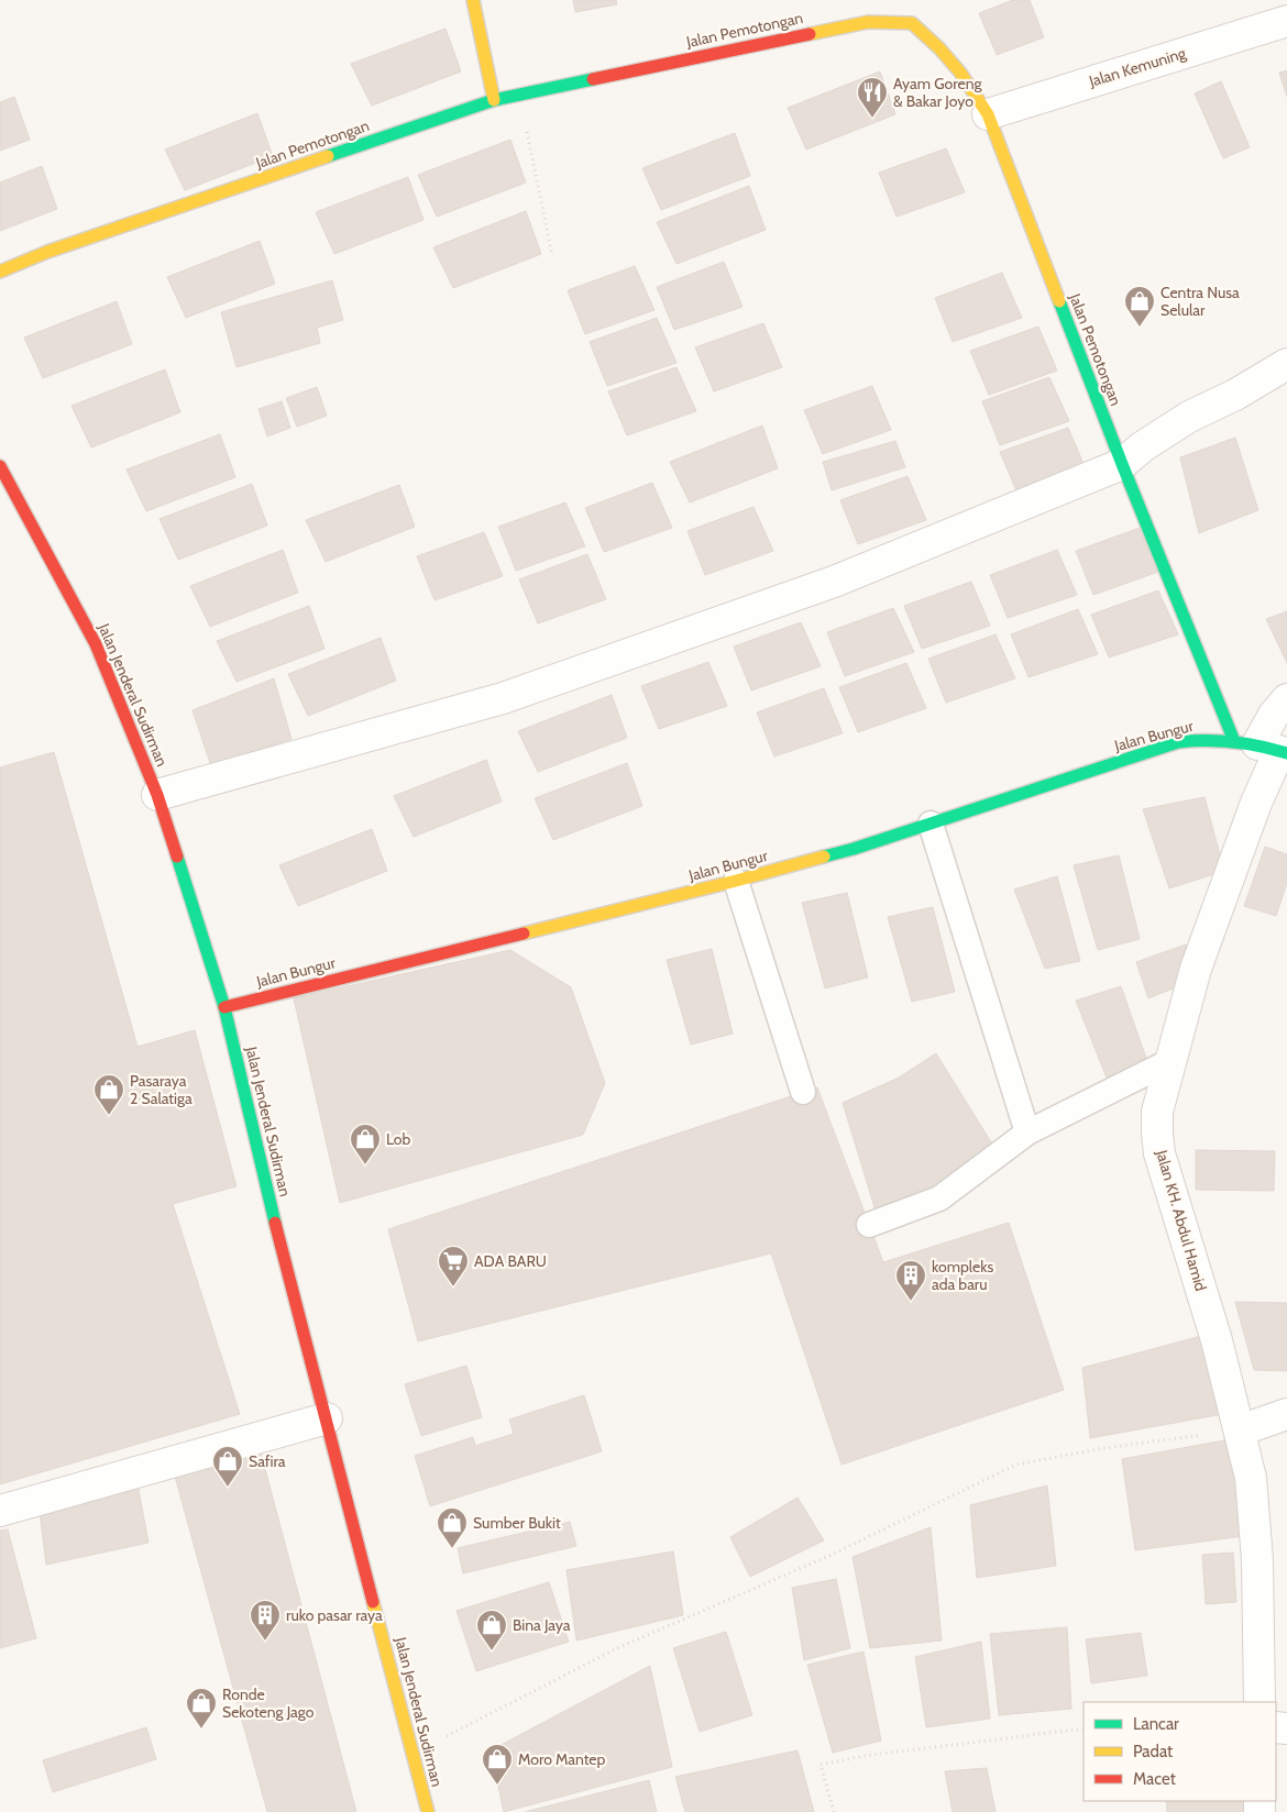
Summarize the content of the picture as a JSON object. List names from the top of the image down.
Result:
{
  "streets": {
    "street": [
      "Jalan Pemotongan",
      "Jalan Kemuning",
      "Jalan Jenderal Sudirman",
      "Jalan Bungur",
      "Jalan KH. Abdul Hamid"
    ]
  },
  "crossings": [
    ["Jalan Pemotongan", "Jalan Kemuning"],
    ["Jalan Pemotongan", "Jalan Bungur"],
    ["Jalan Pemotongan", "Jalan KH. Abdul Hamid"],
    ["Jalan Jenderal Sudirman", "Jalan Bungur"],
    ["Jalan Bungur", "Jalan KH. Abdul Hamid"]
  ],
  "places": {
    "restaurant": ["Ayam Goreng & Bakar Joyo"],
    "shop": [
      "Centra Nusa Selular",
      "Pasaraya 2 Salatiga",
      "Lob",
      "Safira",
      "Sumber Bukit",
      "Bina Jaya",
      "Ronde Sekoteng Jago",
      "Moro Mantep"
    ],
    "supermarket": ["ADA BARU"],
    "building": ["kompleks ada baru", "ruko pasar raya"]
  },
  "legend": ["Lancar", "Padat", "Macet"]
}
